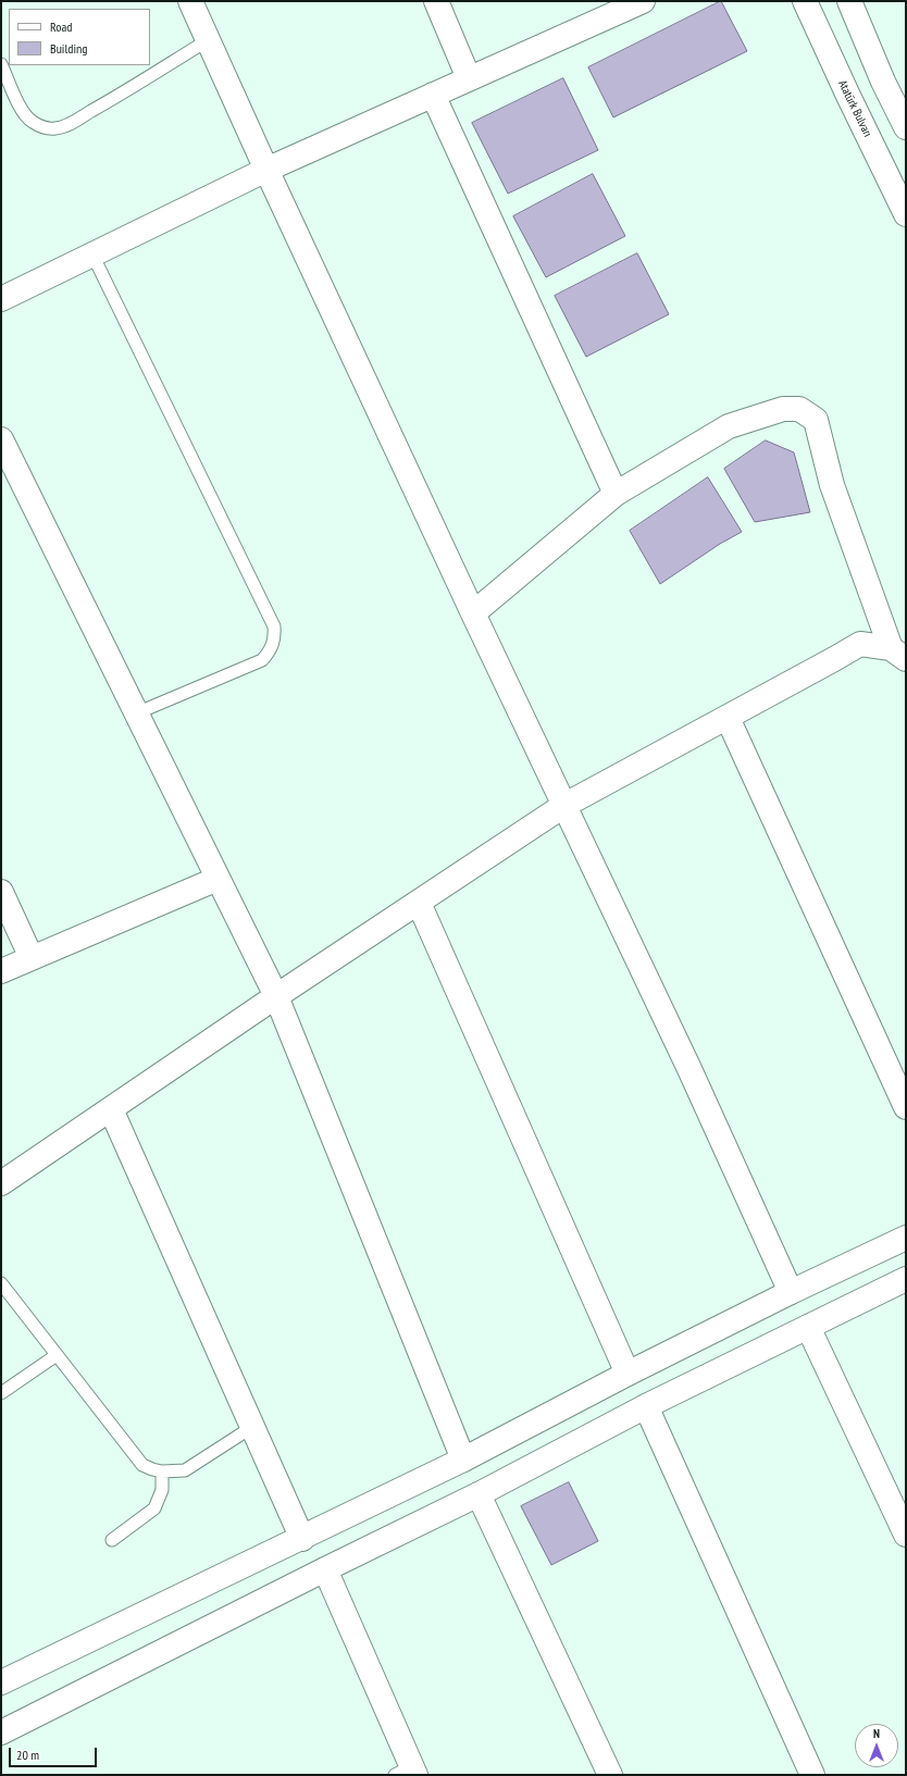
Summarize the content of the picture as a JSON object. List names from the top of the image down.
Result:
{
  "streets": {
    "street": ["Atatürk Bulvarı"]
  },
  "legend": ["Road", "Building"],
  "scale_bar": "20 m",
  "north": "top"
}
